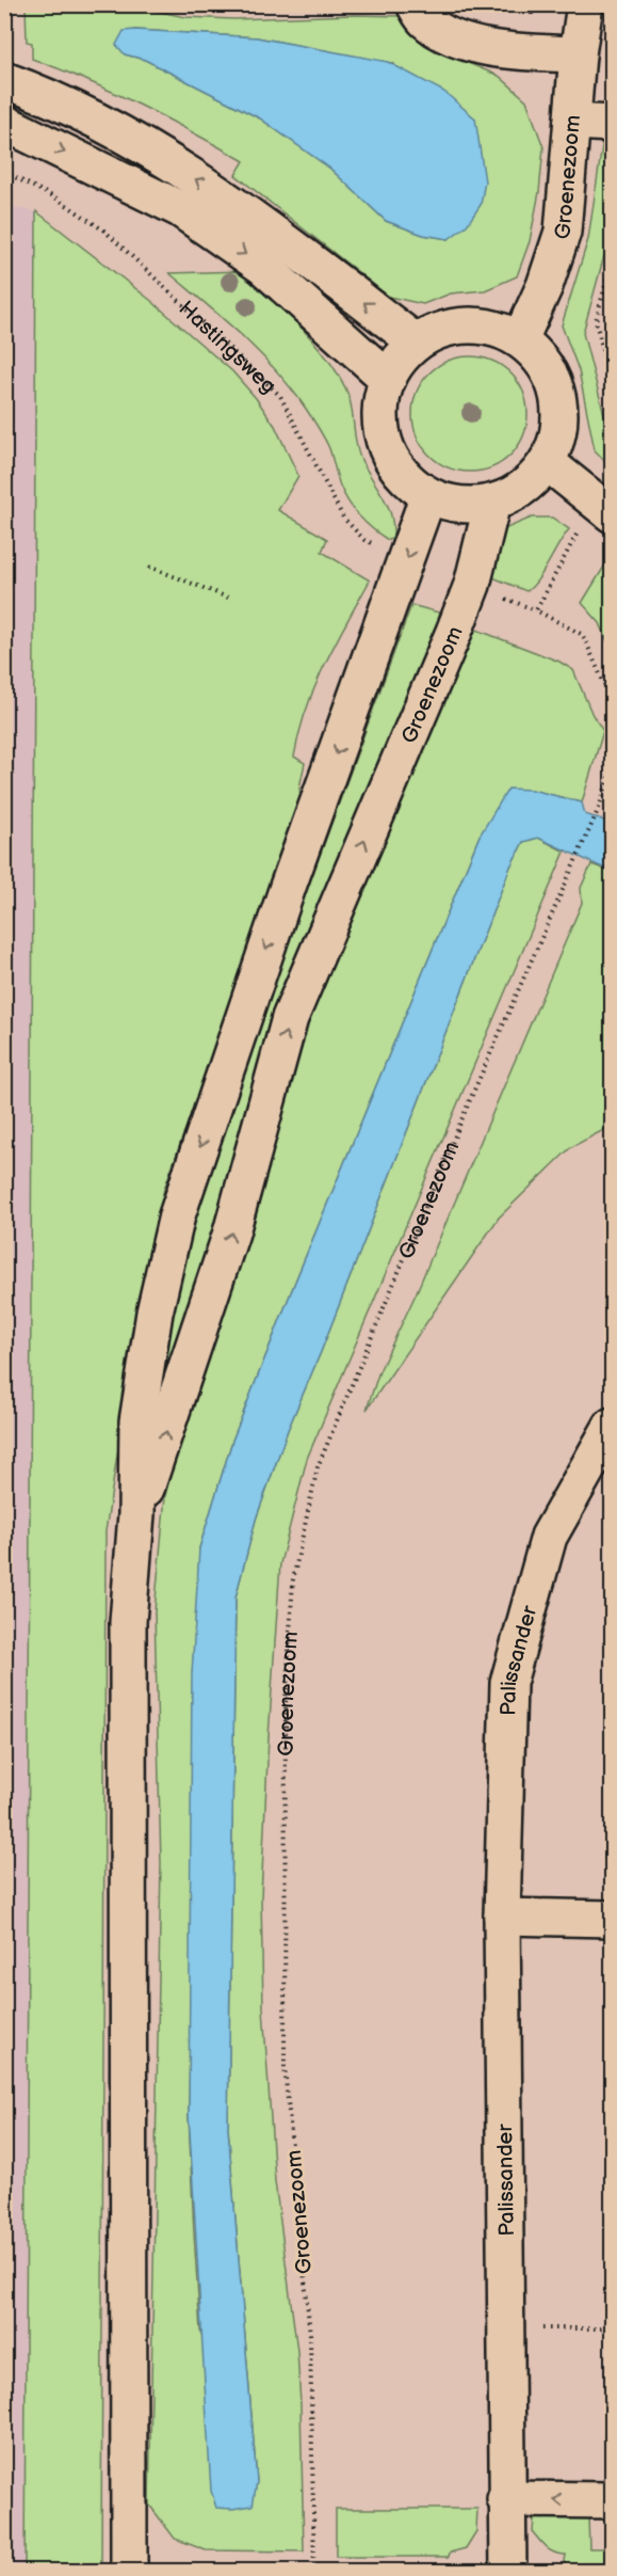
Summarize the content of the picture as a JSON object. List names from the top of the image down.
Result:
{
  "streets": {
    "street": ["Groenezoom", "Palissander"],
    "path": ["Hastingsweg"]
  },
  "crossings": [
    ["Groenezoom", "Hastingsweg"]
  ]
}
